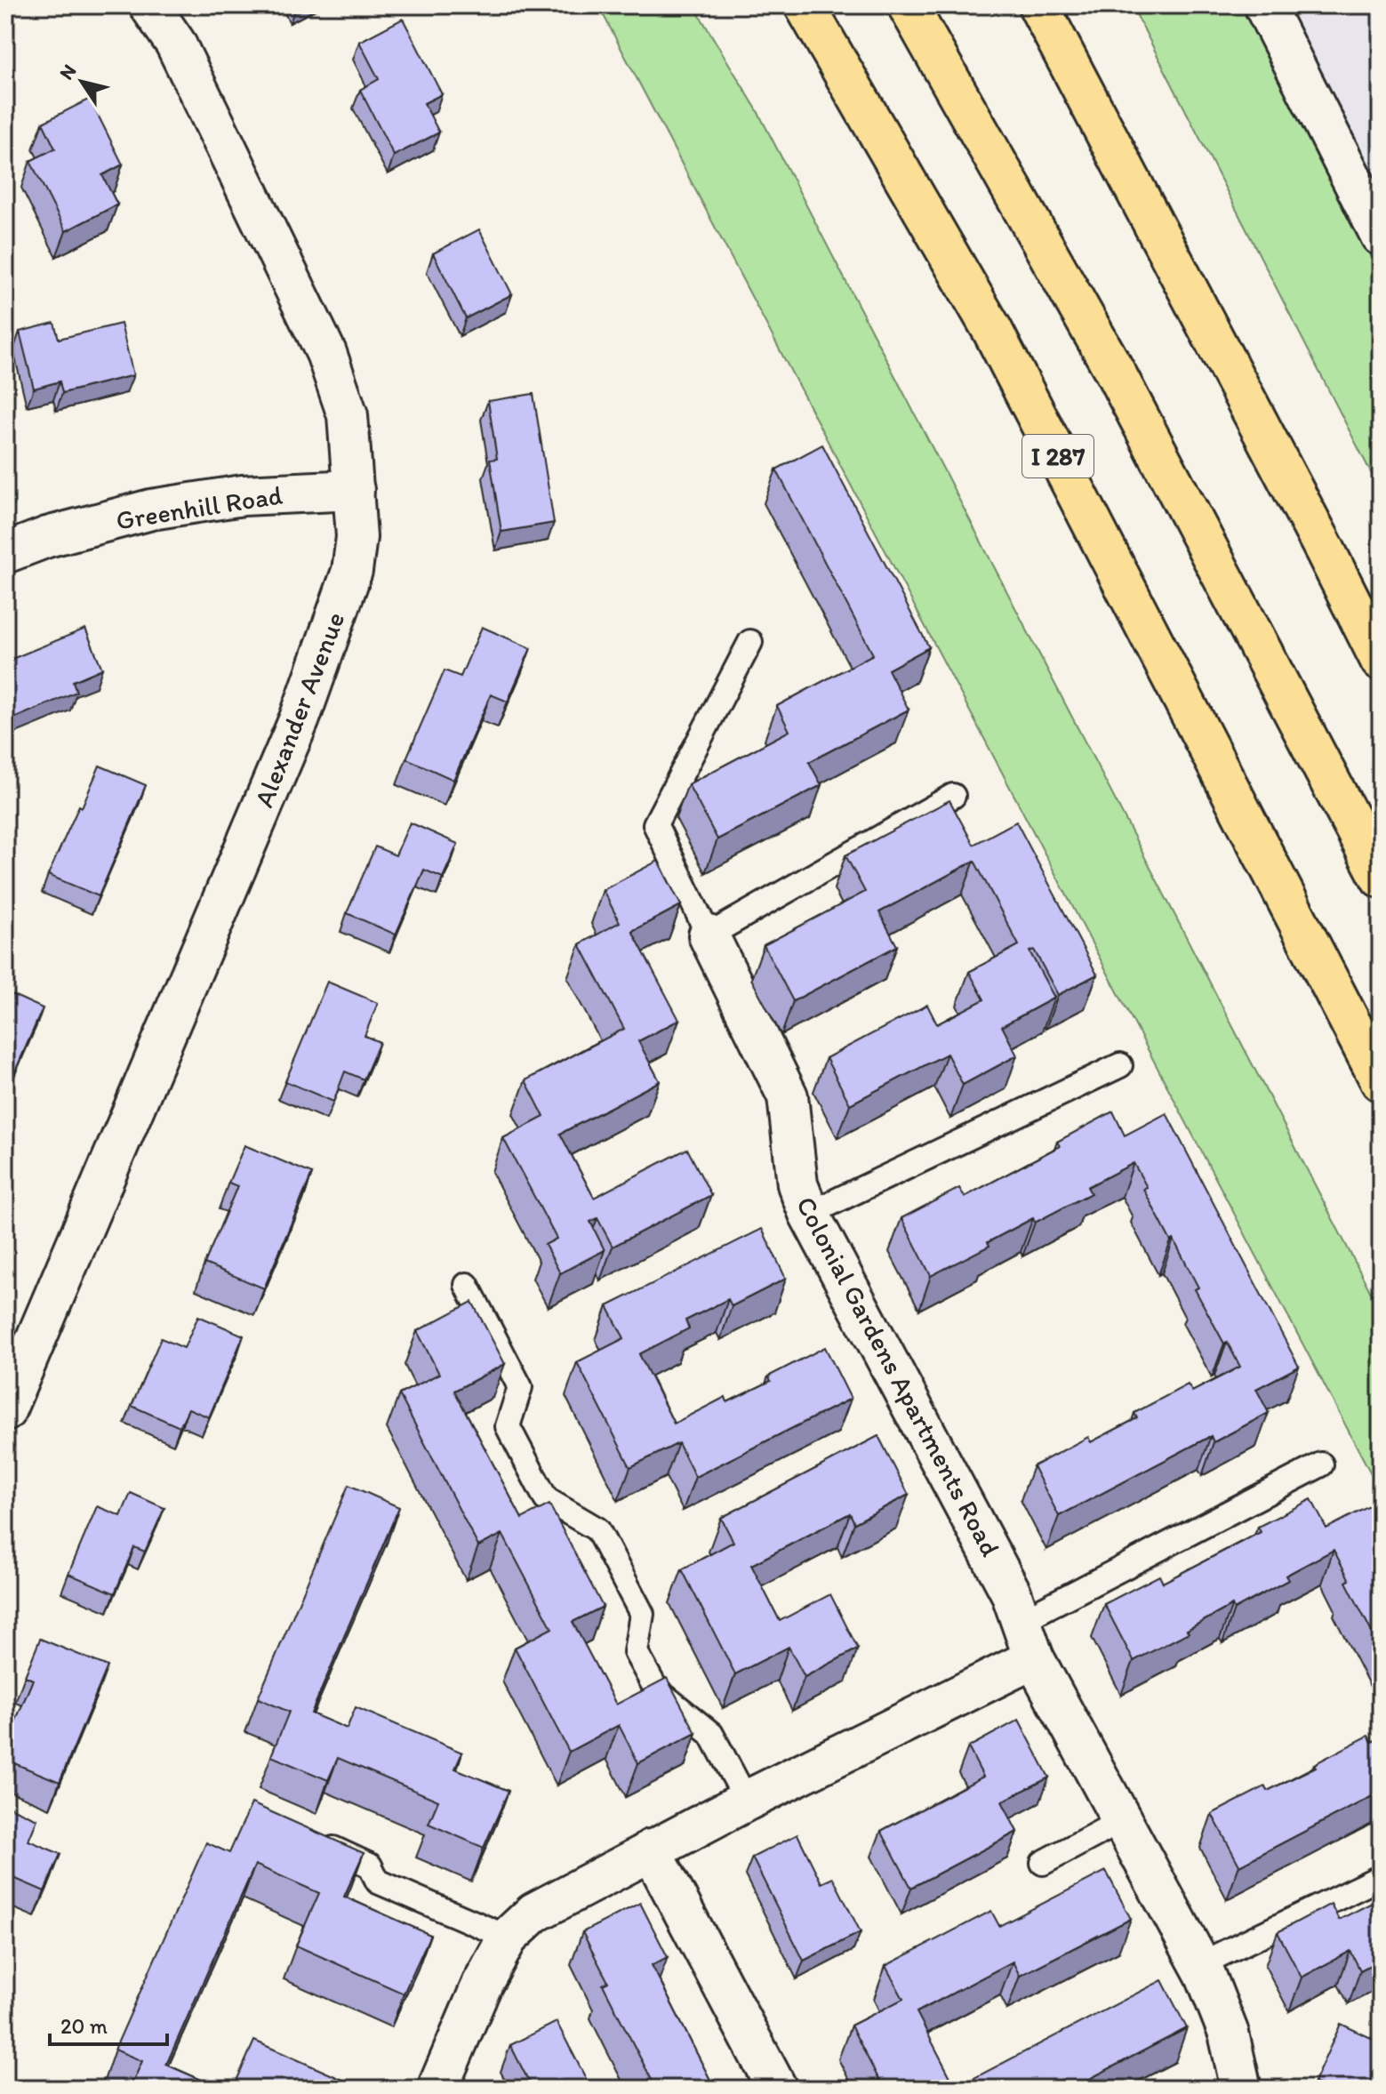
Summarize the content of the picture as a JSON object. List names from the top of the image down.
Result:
{
  "streets": {
    "highway": ["I 287"],
    "street": ["Greenhill Road", "Alexander Avenue", "Colonial Gardens Apartments Road"]
  },
  "crossings": [
    ["Greenhill Road", "Alexander Avenue"]
  ],
  "scale_bar": "20 m",
  "north": "top left"
}
